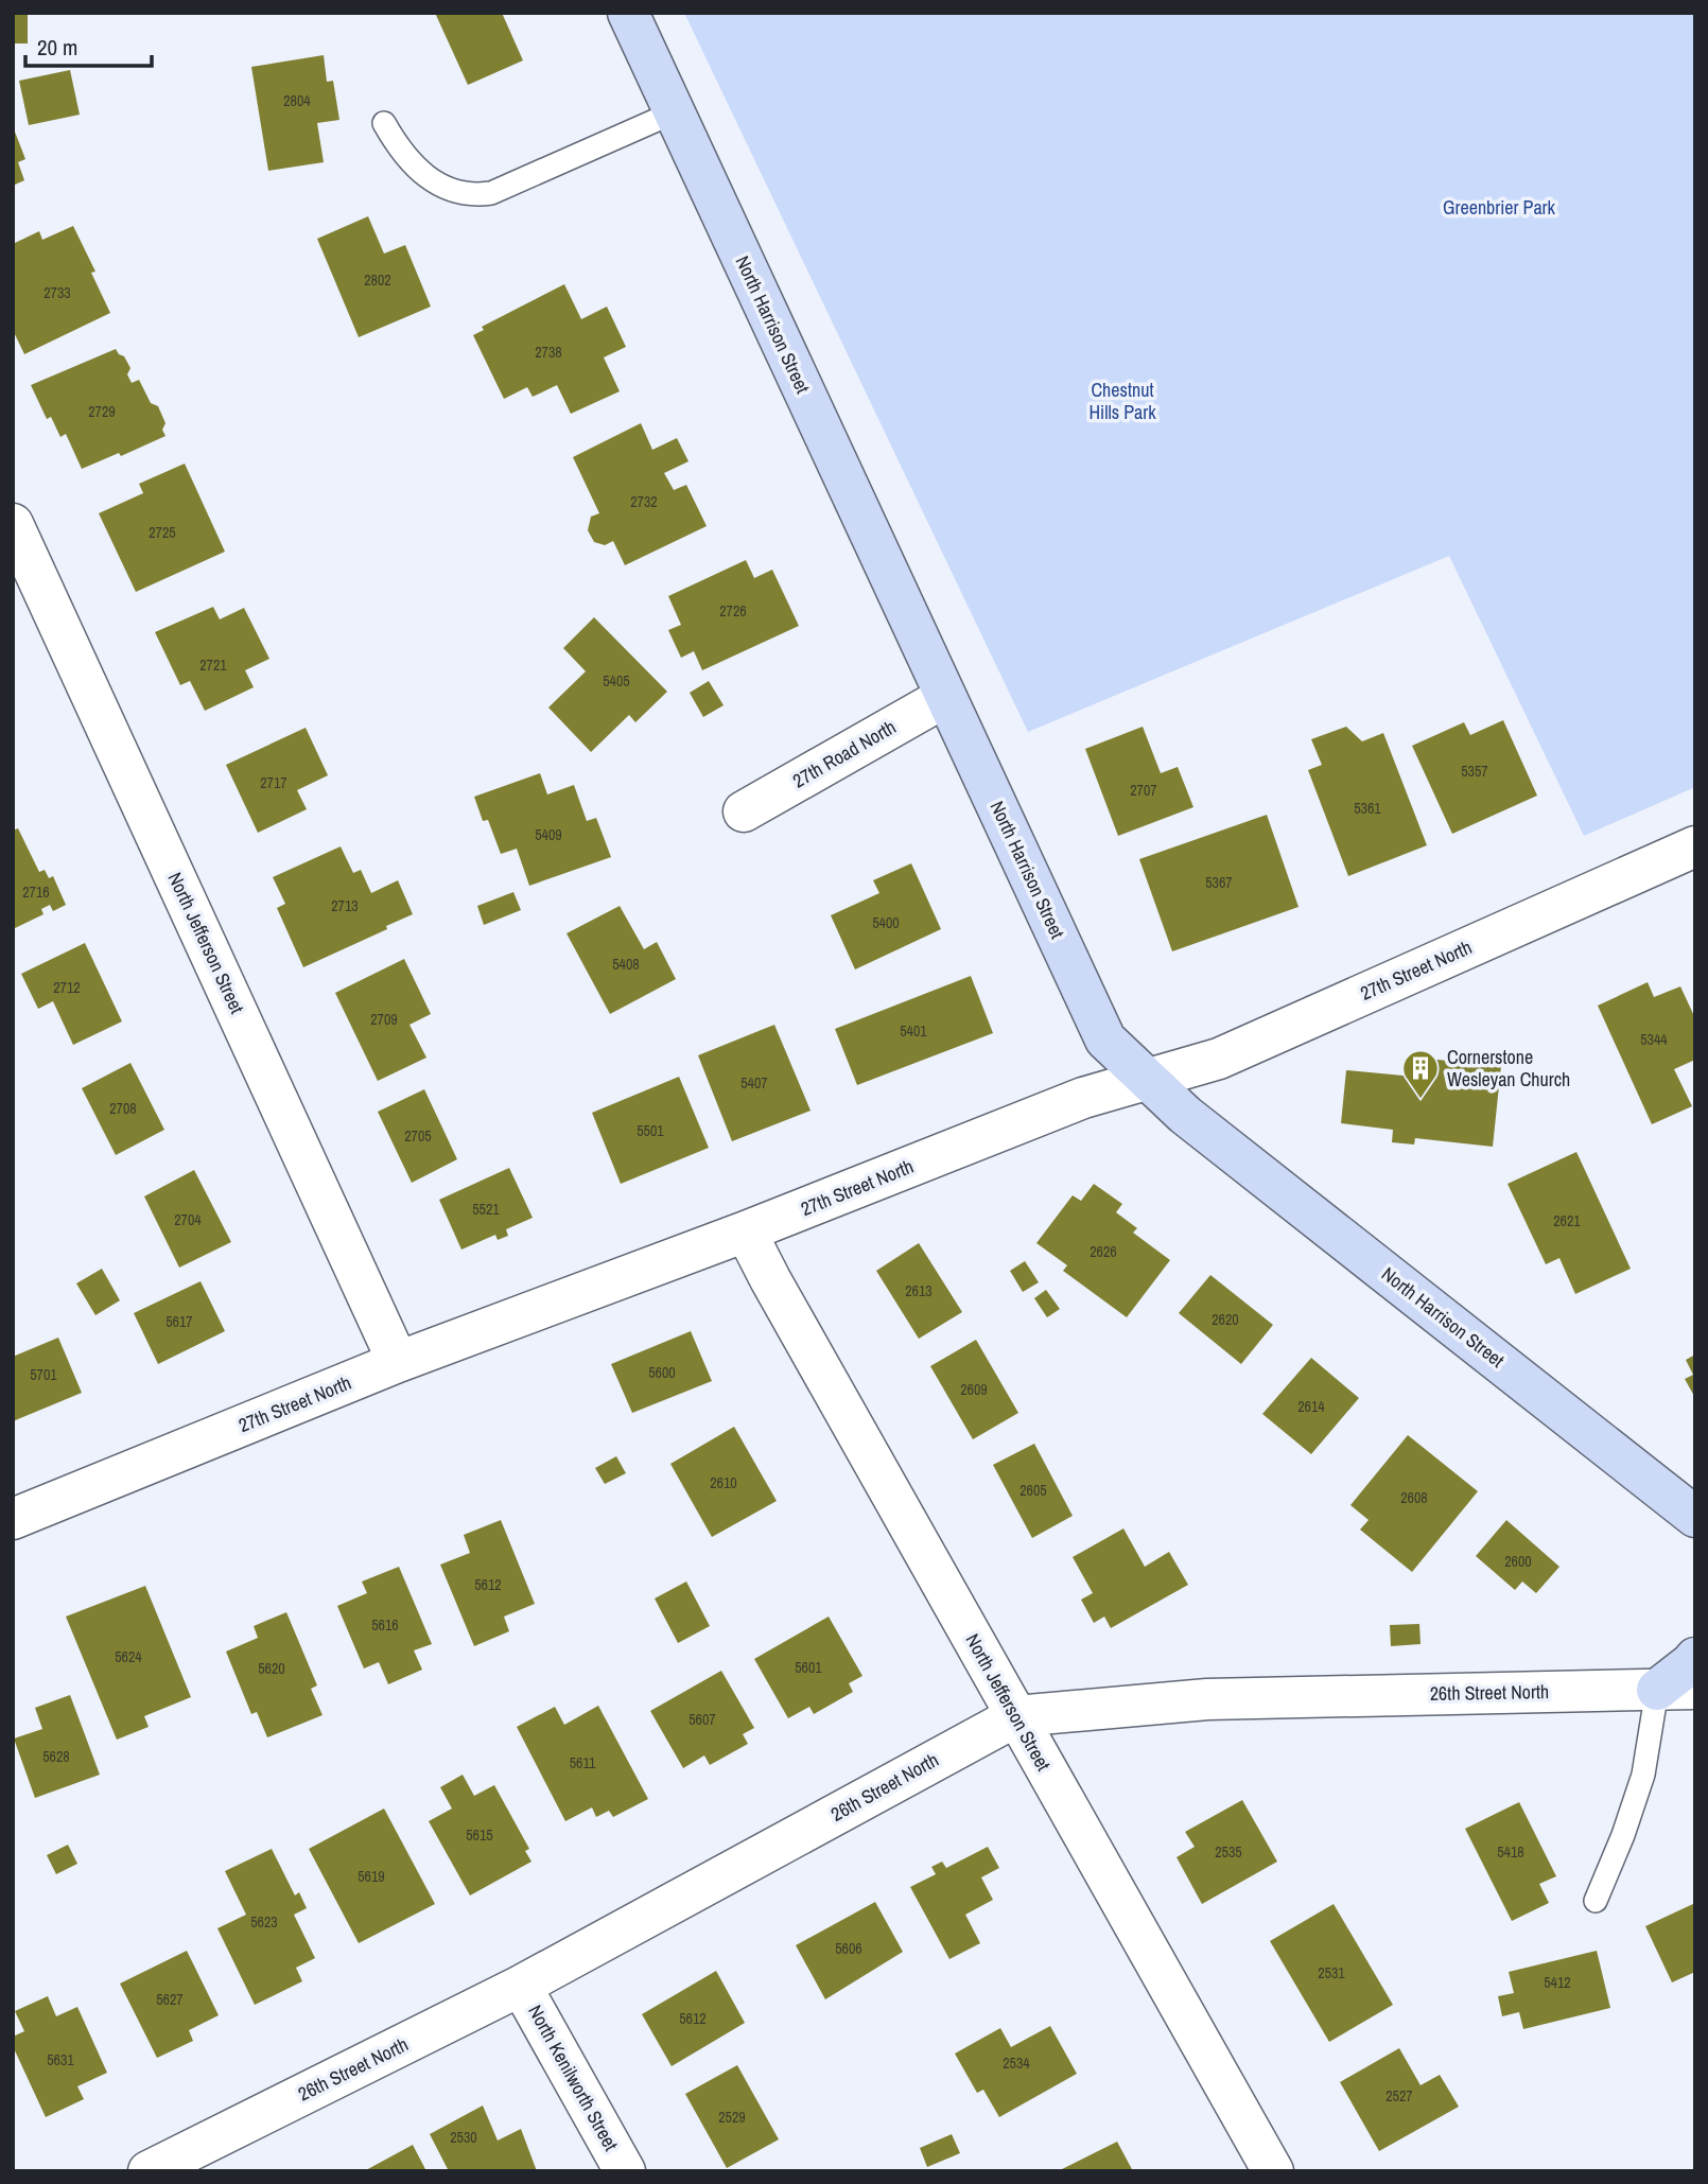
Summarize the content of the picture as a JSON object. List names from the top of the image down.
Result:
{
  "streets": {
    "street": [
      "North Harrison Street",
      "27th Road North",
      "North Jefferson Street",
      "27th Street North",
      "26th Street North",
      "North Kenilworth Street"
    ]
  },
  "crossings": [
    ["North Harrison Street", "27th Road North"],
    ["North Harrison Street", "27th Street North"],
    ["North Jefferson Street", "27th Street North"],
    ["North Jefferson Street", "26th Street North"],
    ["26th Street North", "North Kenilworth Street"]
  ],
  "parks": ["Greenbrier Park", "Chestnut Hills Park"],
  "places": {
    "building": ["Cornerstone Wesleyan Church"]
  },
  "house_numbers": [
    "2804",
    "2802",
    "2733",
    "2738",
    "2729",
    "2732",
    "2725",
    "2726",
    "2721",
    "5405",
    "5357",
    "2717",
    "2707",
    "5361",
    "5409",
    "5367",
    "2716",
    "2713",
    "5400",
    "5408",
    "2712",
    "2709",
    "5401",
    "5344",
    "5407",
    "2708",
    "5501",
    "2705",
    "5521",
    "2704",
    "2621",
    "2626",
    "2613",
    "2620",
    "5617",
    "5600",
    "5701",
    "2609",
    "2614",
    "2610",
    "2605",
    "2608",
    "2600",
    "5612",
    "5616",
    "5624",
    "5601",
    "5620",
    "5607",
    "5628",
    "5611",
    "5615",
    "2535",
    "5418",
    "5619",
    "5623",
    "5606",
    "2531",
    "5412",
    "5627",
    "5612",
    "5631",
    "2534",
    "2527",
    "2529",
    "2530"
  ],
  "scale_bar": "20 m"
}
